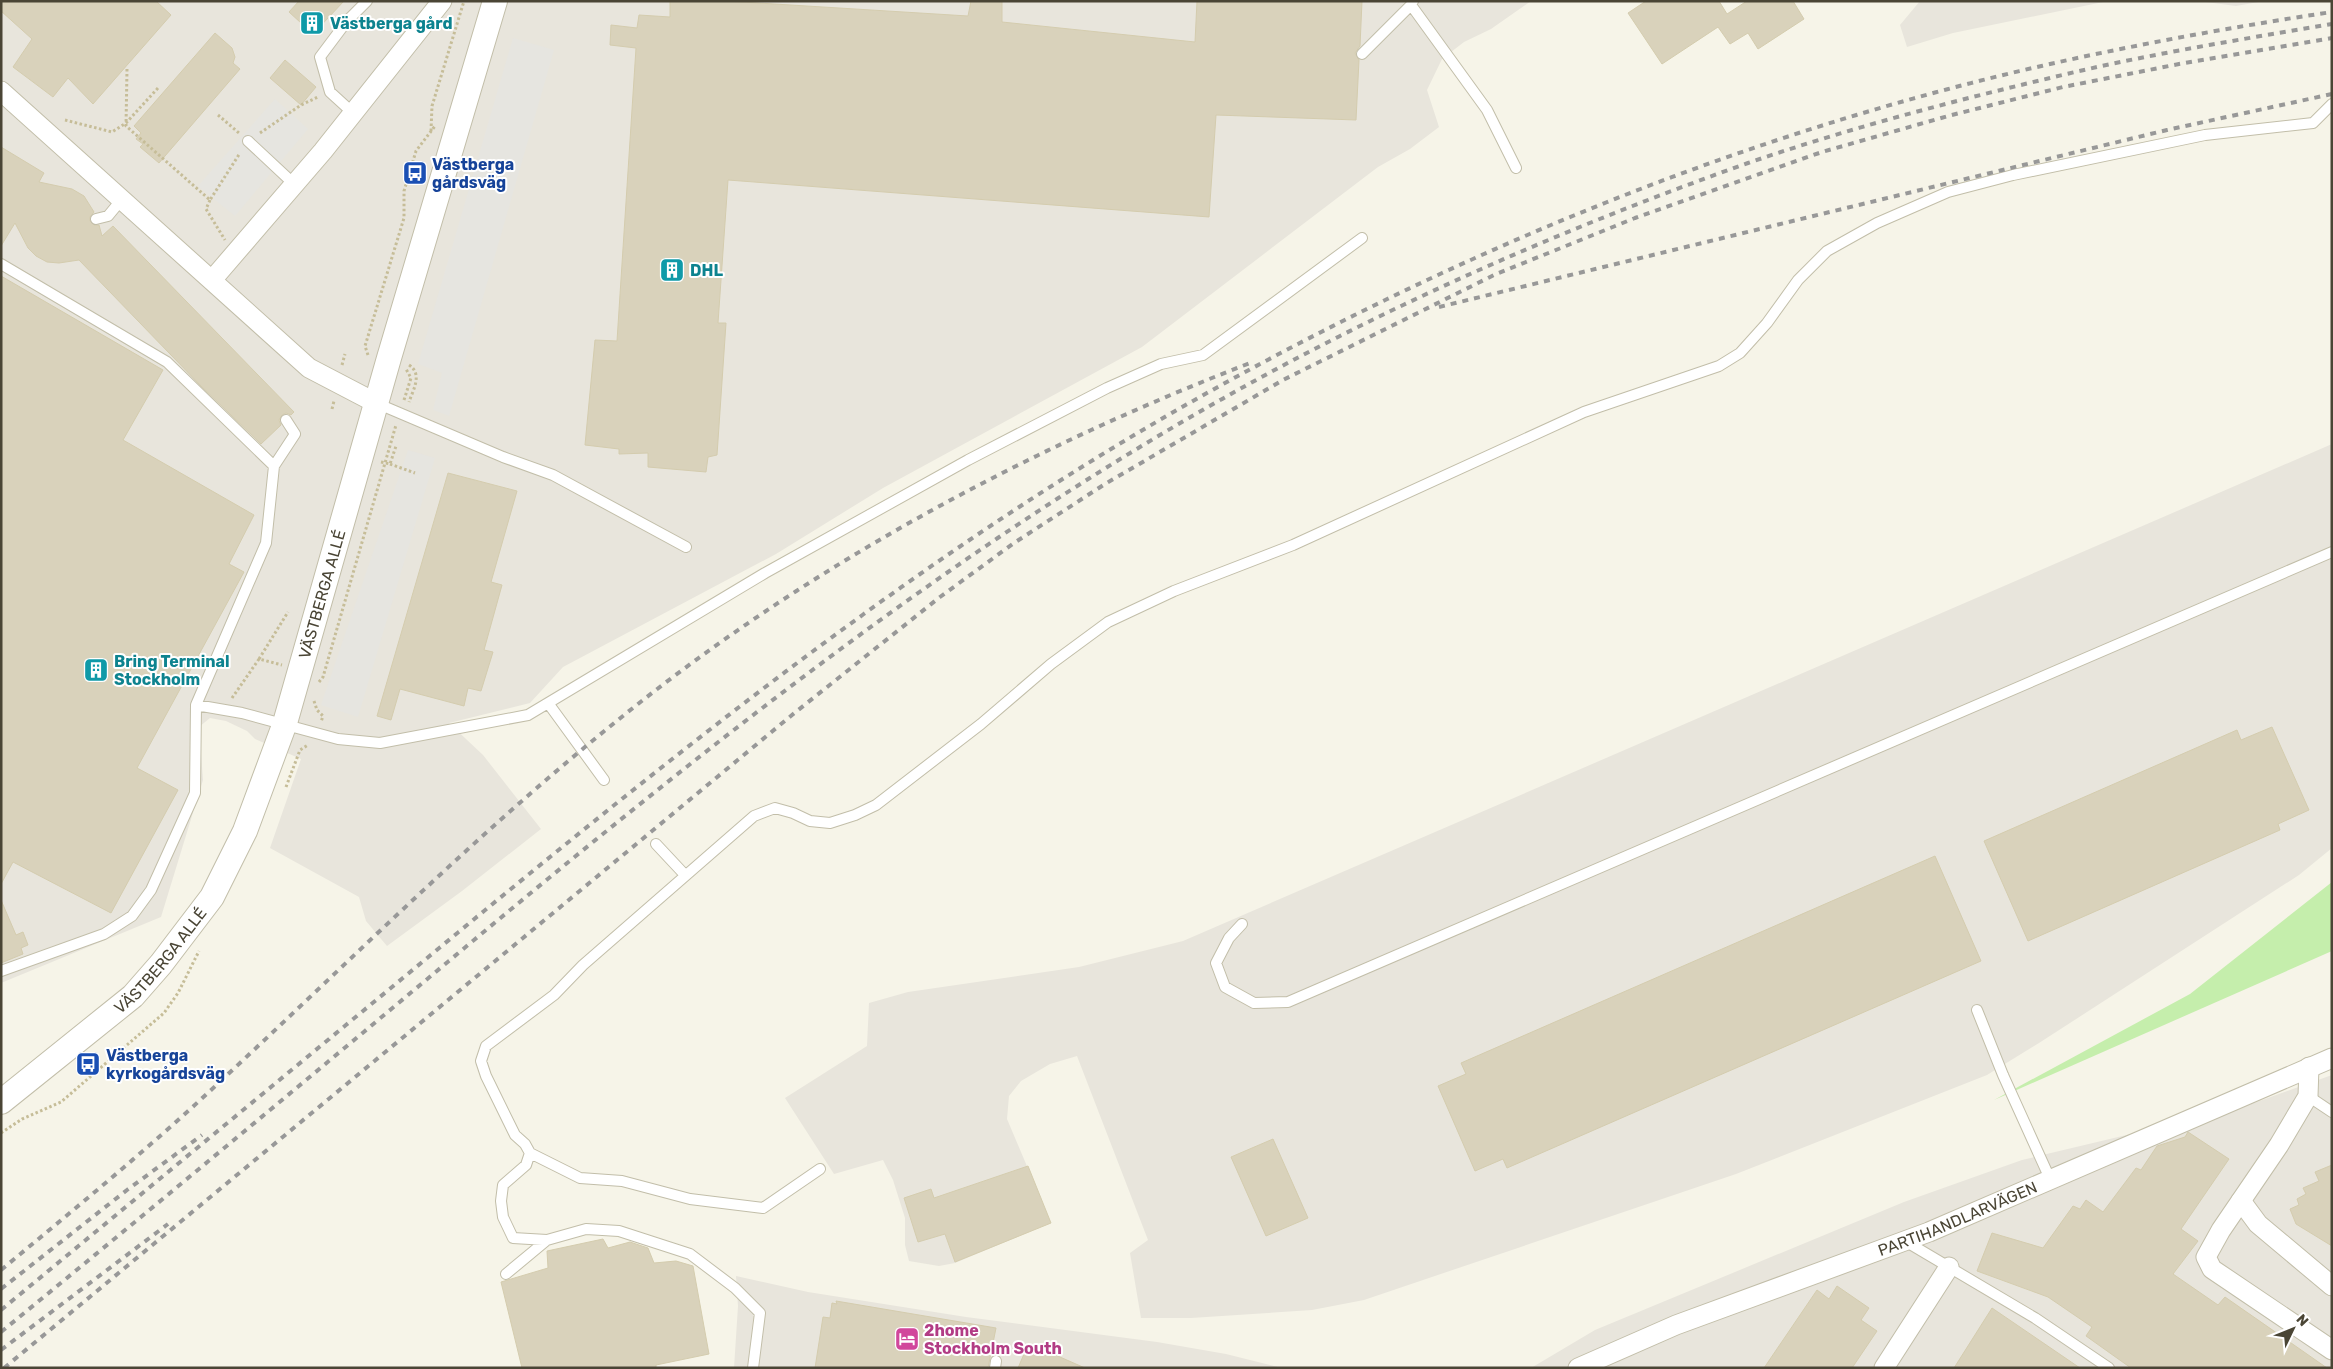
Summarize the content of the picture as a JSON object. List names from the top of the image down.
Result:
{
  "streets": {
    "street": ["VÄSTBERGA ALLÉ", "PARTIHANDLARVÄGEN"]
  },
  "places": {
    "building": ["Västberga gård", "DHL", "Bring Terminal Stockholm"],
    "bus stop": ["Västberga gårdsväg", "Västberga kyrkogårdsväg"],
    "hotel": ["2home Stockholm South"]
  },
  "north": "top right"
}
